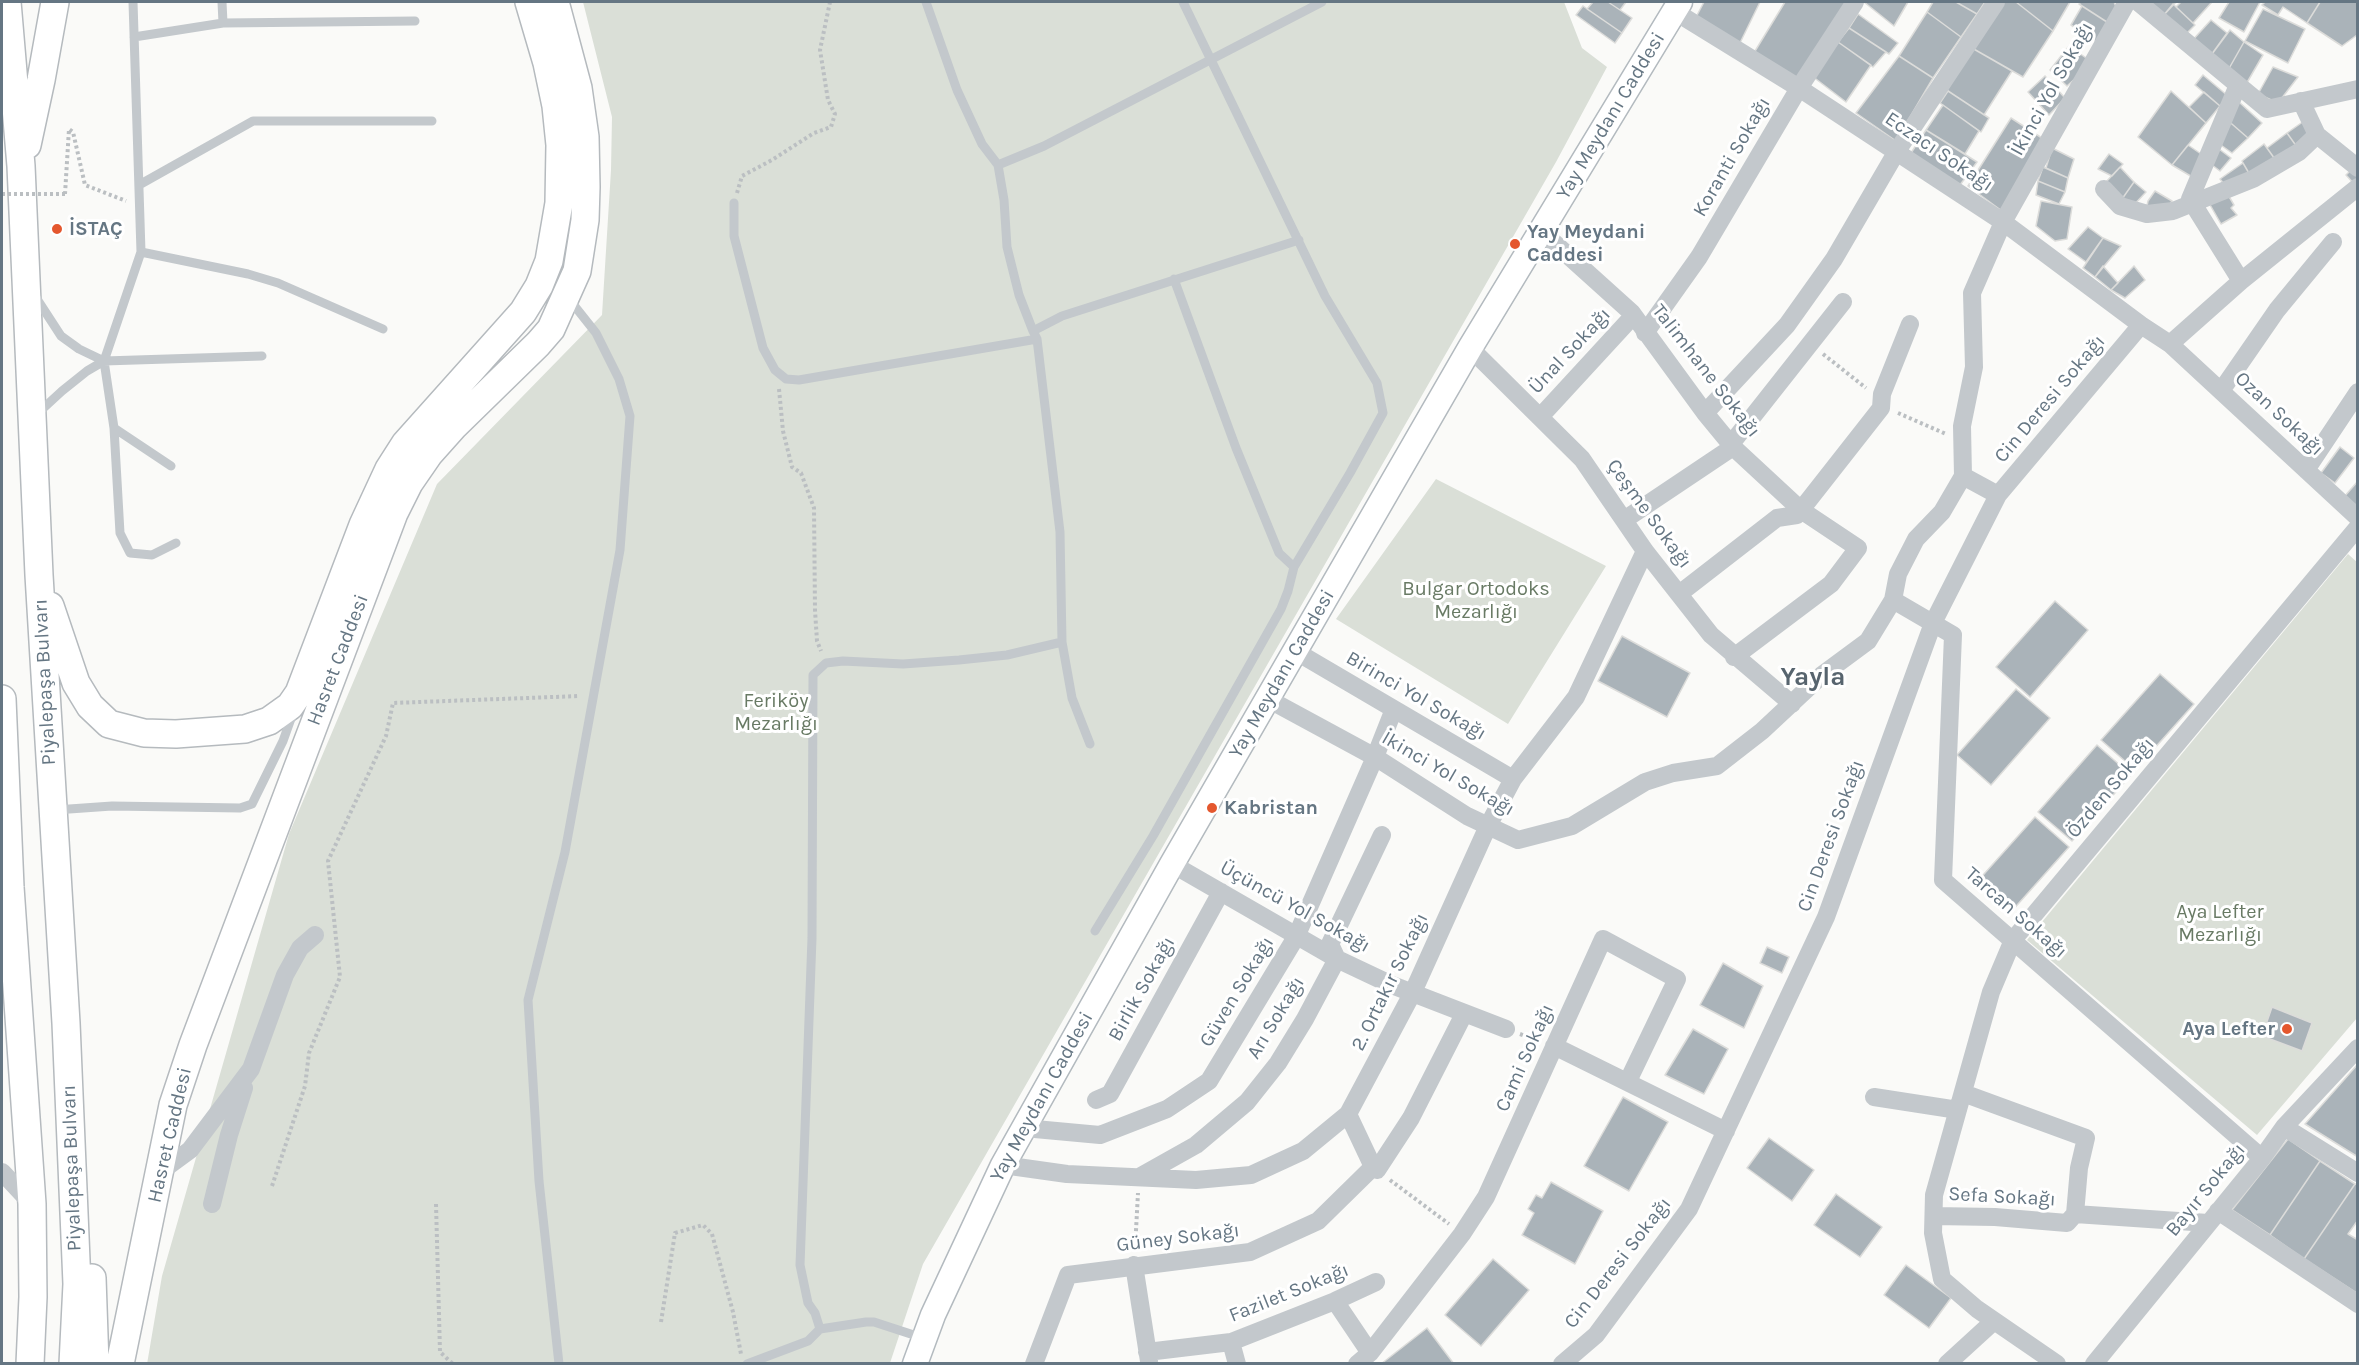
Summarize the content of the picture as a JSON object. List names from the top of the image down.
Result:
{
  "streets": {
    "main road": ["Hasret Caddesi", "Piyalepaşa Bulvarı"],
    "street": [
      "İkinci Yol Sokağı",
      "Yay Meydanı Caddesi",
      "Eczacı Sokağı",
      "Koranti Sokağı",
      "Ünal Sokağı",
      "Talimhane Sokağı",
      "Cin Deresi Sokağı",
      "Ozan Sokağı",
      "Çeşme Sokağı",
      "Birinci Yol Sokağı",
      "Özden Sokağı",
      "Üçüncü Yol Sokağı",
      "Tarcan Sokağı",
      "2. Ortakır Sokağı",
      "Birlik Sokağı",
      "Güven Sokağı",
      "Arı Sokağı",
      "Cami Sokağı",
      "Bayır Sokağı",
      "Sefa Sokağı",
      "Güney Sokağı",
      "Fazilet Sokağı"
    ]
  },
  "crossings": [
    ["İkinci Yol Sokağı", "Yay Meydanı Caddesi"],
    ["İkinci Yol Sokağı", "Eczacı Sokağı"],
    ["İkinci Yol Sokağı", "Çeşme Sokağı"],
    ["İkinci Yol Sokağı", "2. Ortakır Sokağı"],
    ["İkinci Yol Sokağı", "Güven Sokağı"],
    ["Yay Meydanı Caddesi", "Eczacı Sokağı"],
    ["Yay Meydanı Caddesi", "Talimhane Sokağı"],
    ["Yay Meydanı Caddesi", "Çeşme Sokağı"],
    ["Yay Meydanı Caddesi", "Birinci Yol Sokağı"],
    ["Yay Meydanı Caddesi", "Üçüncü Yol Sokağı"],
    ["Yay Meydanı Caddesi", "2. Ortakır Sokağı"],
    ["Yay Meydanı Caddesi", "Güven Sokağı"],
    ["Eczacı Sokağı", "Koranti Sokağı"],
    ["Eczacı Sokağı", "Cin Deresi Sokağı"],
    ["Eczacı Sokağı", "Ozan Sokağı"],
    ["Koranti Sokağı", "Talimhane Sokağı"],
    ["Ünal Sokağı", "Talimhane Sokağı"],
    ["Ünal Sokağı", "Çeşme Sokağı"],
    ["Talimhane Sokağı", "Çeşme Sokağı"],
    ["Cin Deresi Sokağı", "Tarcan Sokağı"],
    ["Çeşme Sokağı", "2. Ortakır Sokağı"],
    ["Hasret Caddesi", "Piyalepaşa Bulvarı"],
    ["Birinci Yol Sokağı", "2. Ortakır Sokağı"],
    ["Birinci Yol Sokağı", "Güven Sokağı"],
    ["Özden Sokağı", "Tarcan Sokağı"],
    ["Özden Sokağı", "Sefa Sokağı"],
    ["Üçüncü Yol Sokağı", "2. Ortakır Sokağı"],
    ["Üçüncü Yol Sokağı", "Birlik Sokağı"],
    ["Üçüncü Yol Sokağı", "Güven Sokağı"],
    ["Üçüncü Yol Sokağı", "Arı Sokağı"],
    ["Tarcan Sokağı", "Bayır Sokağı"],
    ["2. Ortakır Sokağı", "Arı Sokağı"],
    ["2. Ortakır Sokağı", "Güney Sokağı"],
    ["Cami Sokağı", "Fazilet Sokağı"],
    ["Bayır Sokağı", "Sefa Sokağı"]
  ],
  "districts": ["Yayla"],
  "parks": ["Bulgar Ortodoks Mezarlığı", "Feriköy Mezarlığı", "Aya Lefter Mezarlığı"],
  "places": [
    "İSTAÇ",
    "Yay Meydani Caddesi",
    "Kabristan",
    "Aya Lefter"
  ]
}
